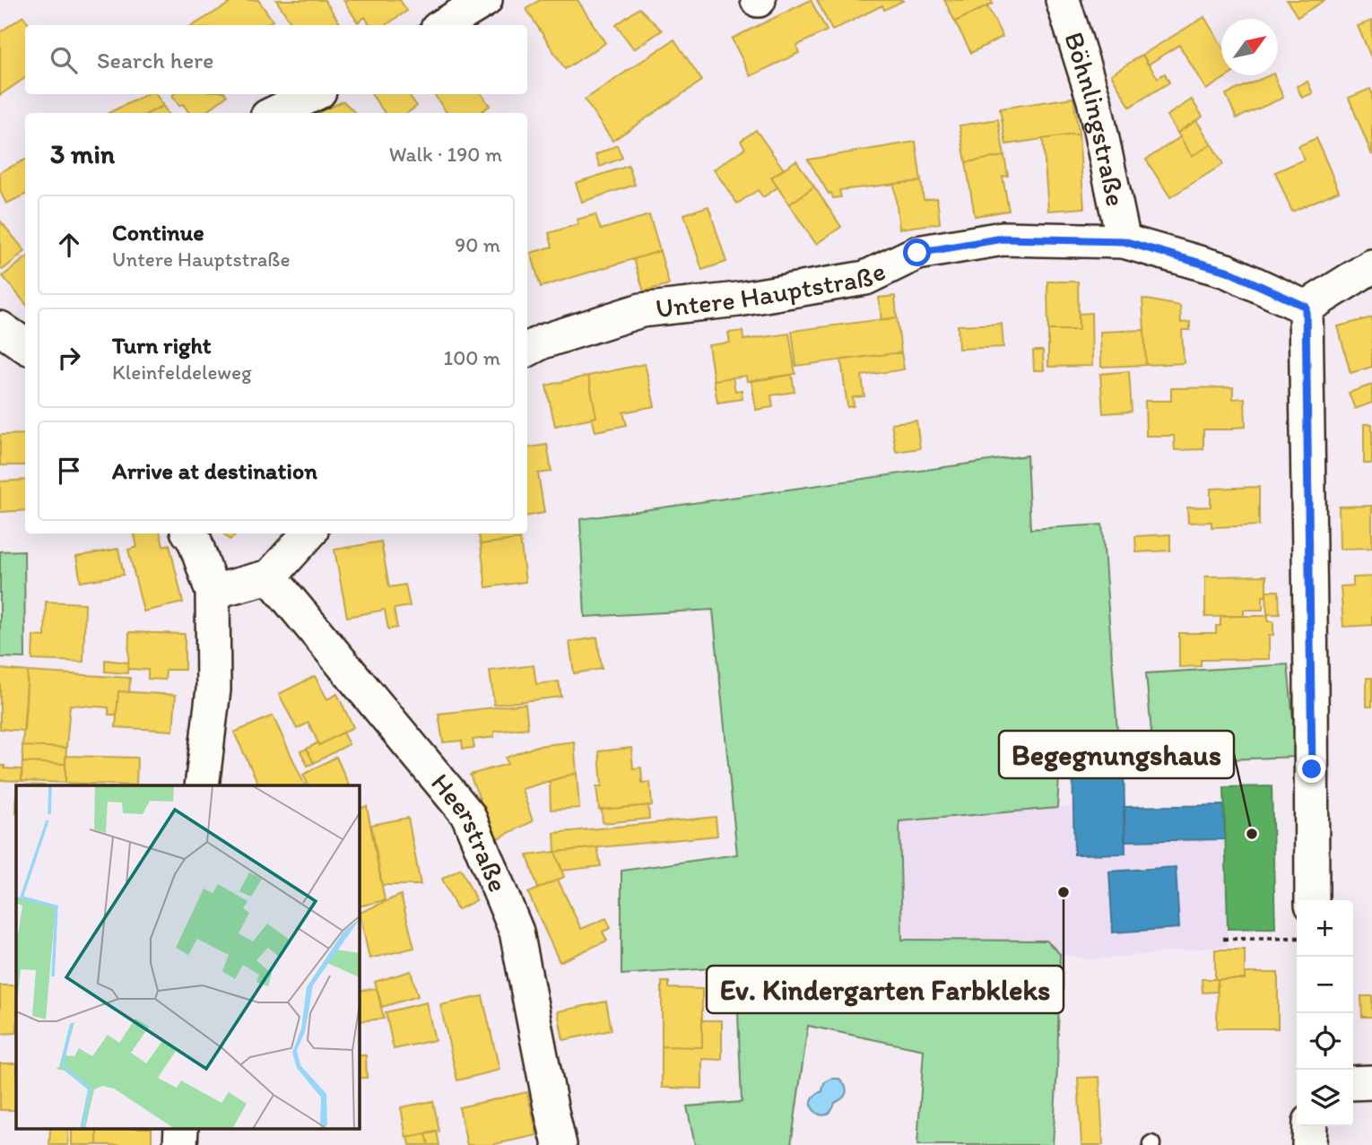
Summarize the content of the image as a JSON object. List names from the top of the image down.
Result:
{
  "streets": {
    "street": ["Böhnlingstraße", "Untere Hauptstraße", "Heerstraße"]
  },
  "crossings": [
    ["Böhnlingstraße", "Untere Hauptstraße"]
  ],
  "places": ["Begegnungshaus", "Ev. Kindergarten Farbkleks"],
  "north": "top right",
  "page": {
    "search": "Search here",
    "heading": ["3 min", "Walk · 190 m"],
    "list": [
      ["Continue", "Untere Hauptstraße", "90 m"],
      ["Turn right", "Kleinfeldeleweg", "100 m"],
      "Arrive at destination"
    ],
    "map_buttons": ["+", "−"]
  }
}
